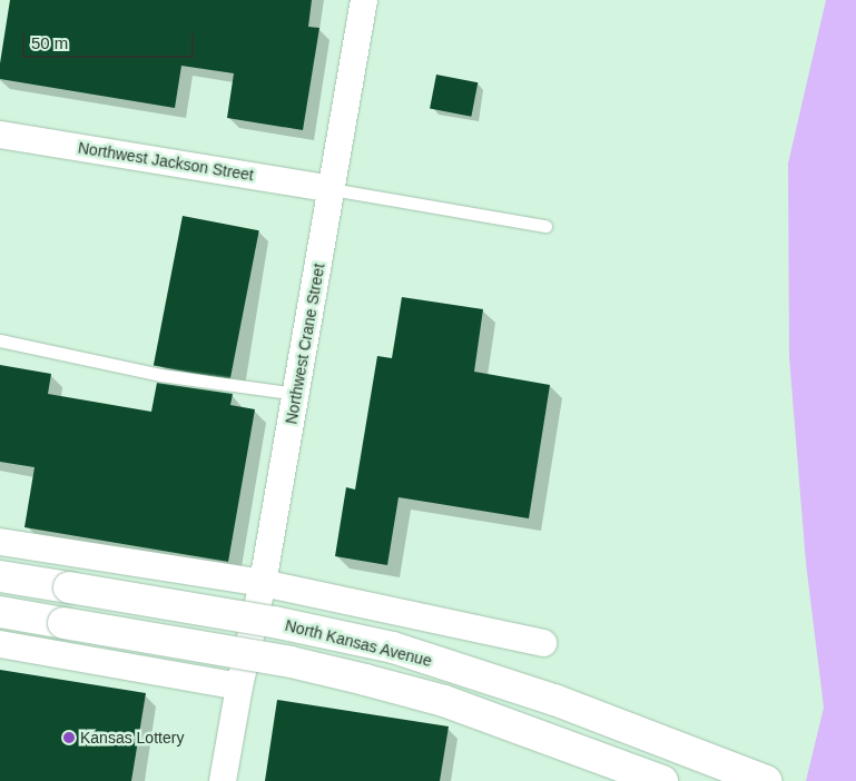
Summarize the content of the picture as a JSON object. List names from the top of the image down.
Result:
{
  "streets": {
    "main road": ["North Kansas Avenue"],
    "street": ["Northwest Jackson Street", "Northwest Crane Street"]
  },
  "crossings": [
    ["Northwest Jackson Street", "Northwest Crane Street"]
  ],
  "places": ["Kansas Lottery"],
  "scale_bar": "50 m"
}
